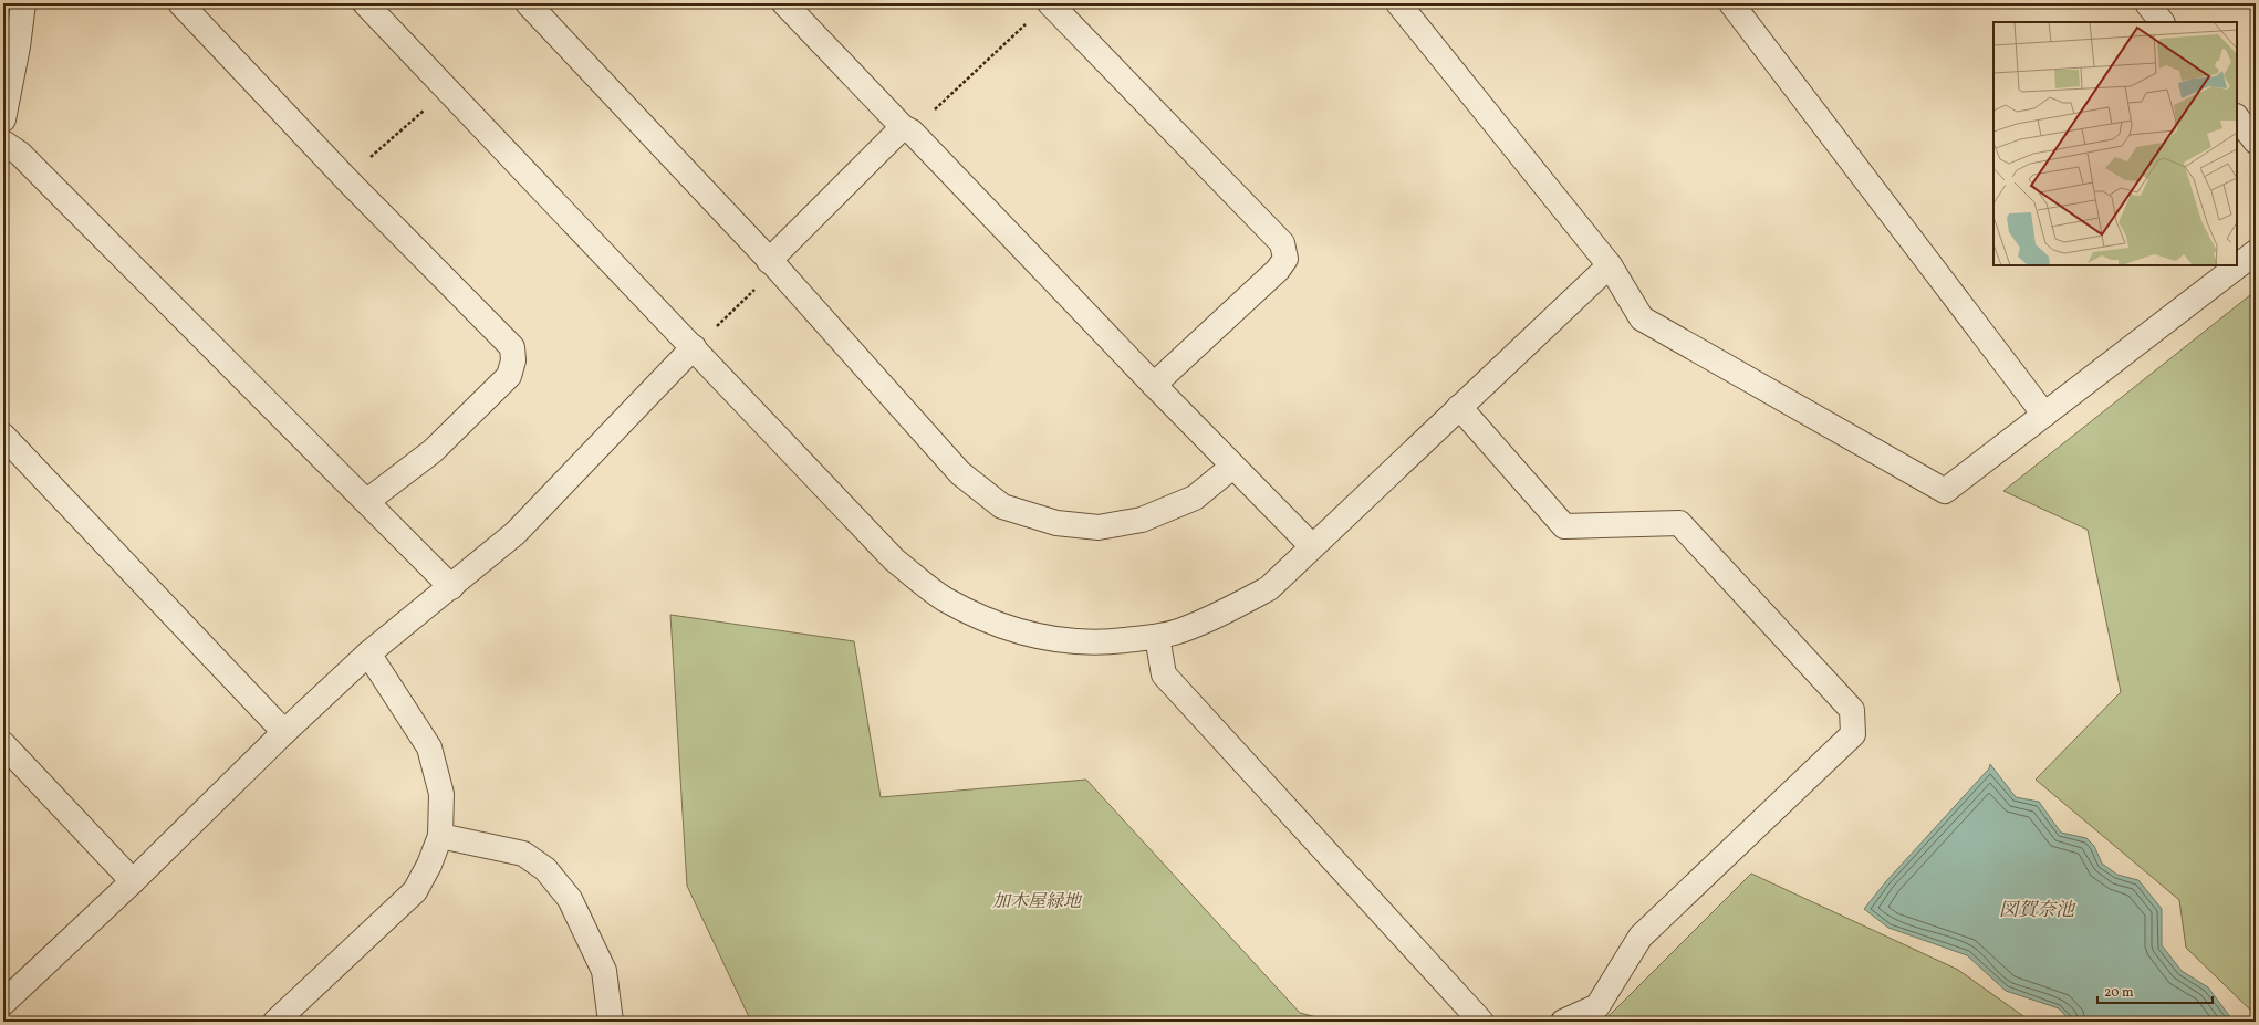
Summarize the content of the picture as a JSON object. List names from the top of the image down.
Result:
{
  "water": ["図賀奈池"],
  "parks": ["加木屋緑地"],
  "scale_bar": "20 m"
}
